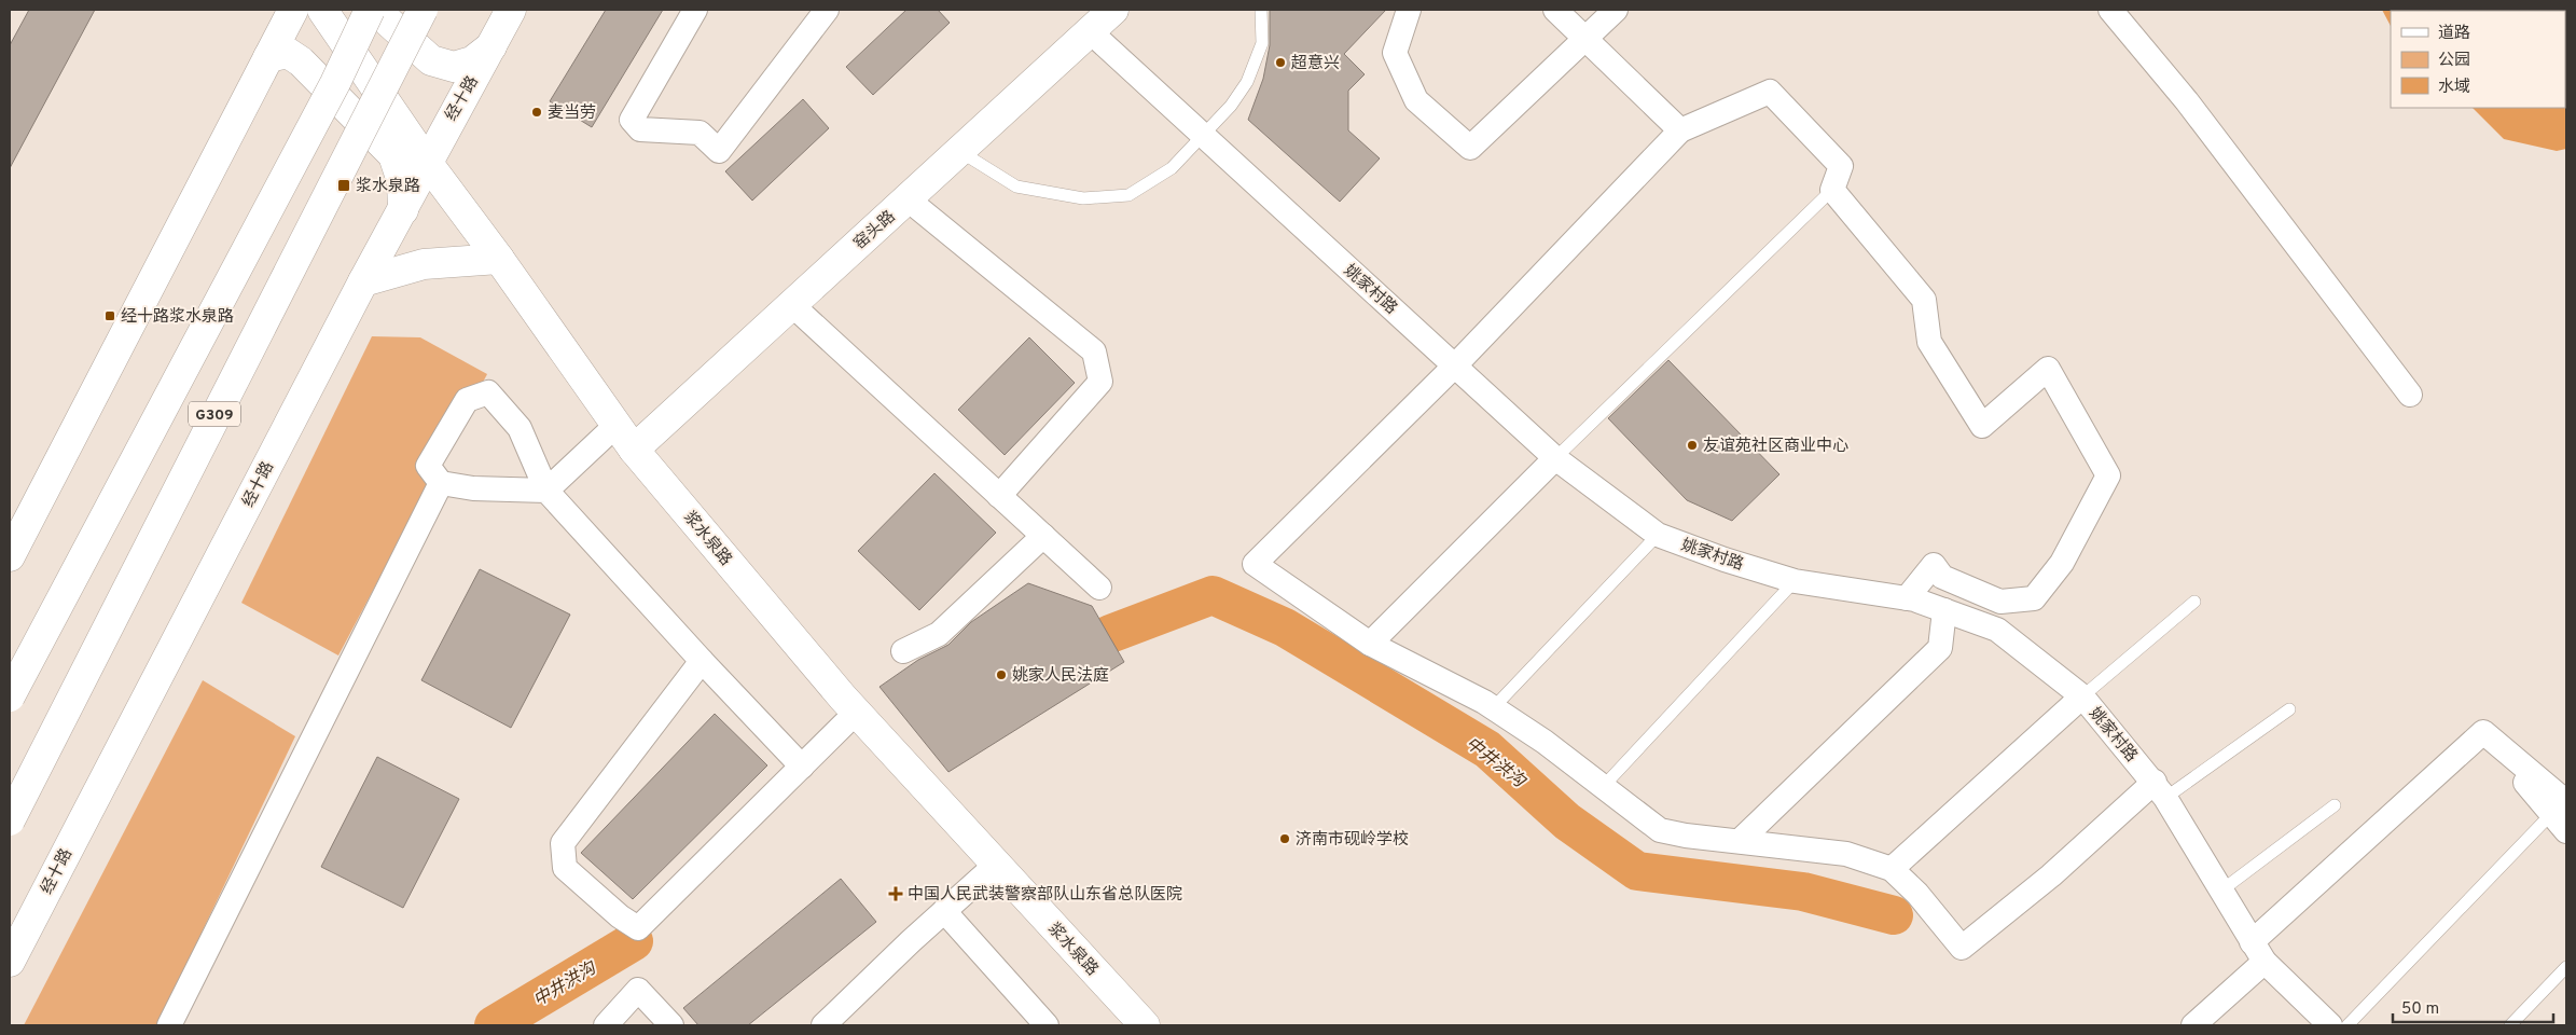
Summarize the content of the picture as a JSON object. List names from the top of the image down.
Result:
{
  "streets": {
    "main road": [
      "经十路",
      "窑头路",
      "G309",
      "浆水泉路"
    ],
    "street": ["姚家村路"]
  },
  "crossings": [
    ["经十路", "浆水泉路"],
    ["窑头路", "姚家村路"],
    ["窑头路", "浆水泉路"]
  ],
  "water": ["中井洪沟"],
  "places": {
    "other": [
      "超意兴",
      "麦当劳",
      "友谊苑社区商业中心",
      "姚家人民法庭",
      "济南市砚岭学校"
    ],
    "transit": ["浆水泉路", "经十路浆水泉路"],
    "health": ["中国人民武装警察部队山东省总队医院"]
  },
  "legend": ["道路", "公园", "水域"],
  "scale_bar": "50 m"
}
